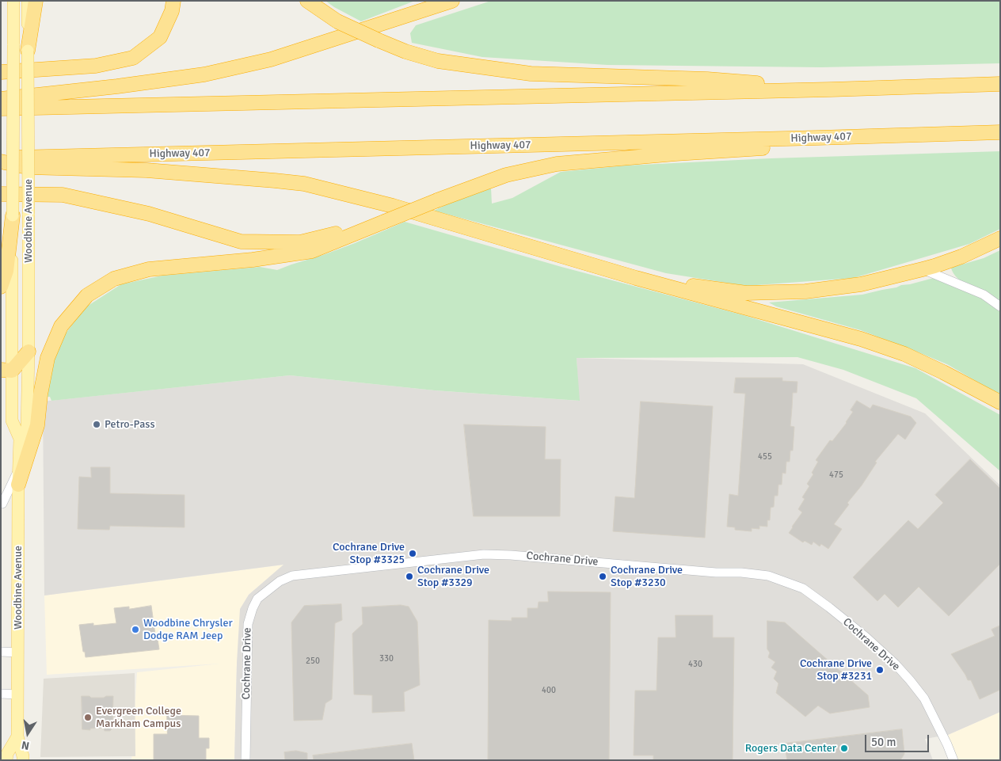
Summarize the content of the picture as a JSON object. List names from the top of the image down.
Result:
{
  "streets": {
    "highway": ["Highway 407"],
    "main road": ["Woodbine Avenue"],
    "street": ["Cochrane Drive"]
  },
  "places": [
    "Petro-Pass",
    "Cochrane Drive Stop #3325",
    "Cochrane Drive Stop #3329",
    "Cochrane Drive Stop #3230",
    "Woodbine Chrysler Dodge RAM Jeep",
    "Cochrane Drive Stop #3231",
    "Evergreen College Markham Campus",
    "Rogers Data Center"
  ],
  "house_numbers": [
    "455",
    "475",
    "330",
    "250",
    "430",
    "400"
  ],
  "scale_bar": "50 m",
  "north": "bottom"
}
